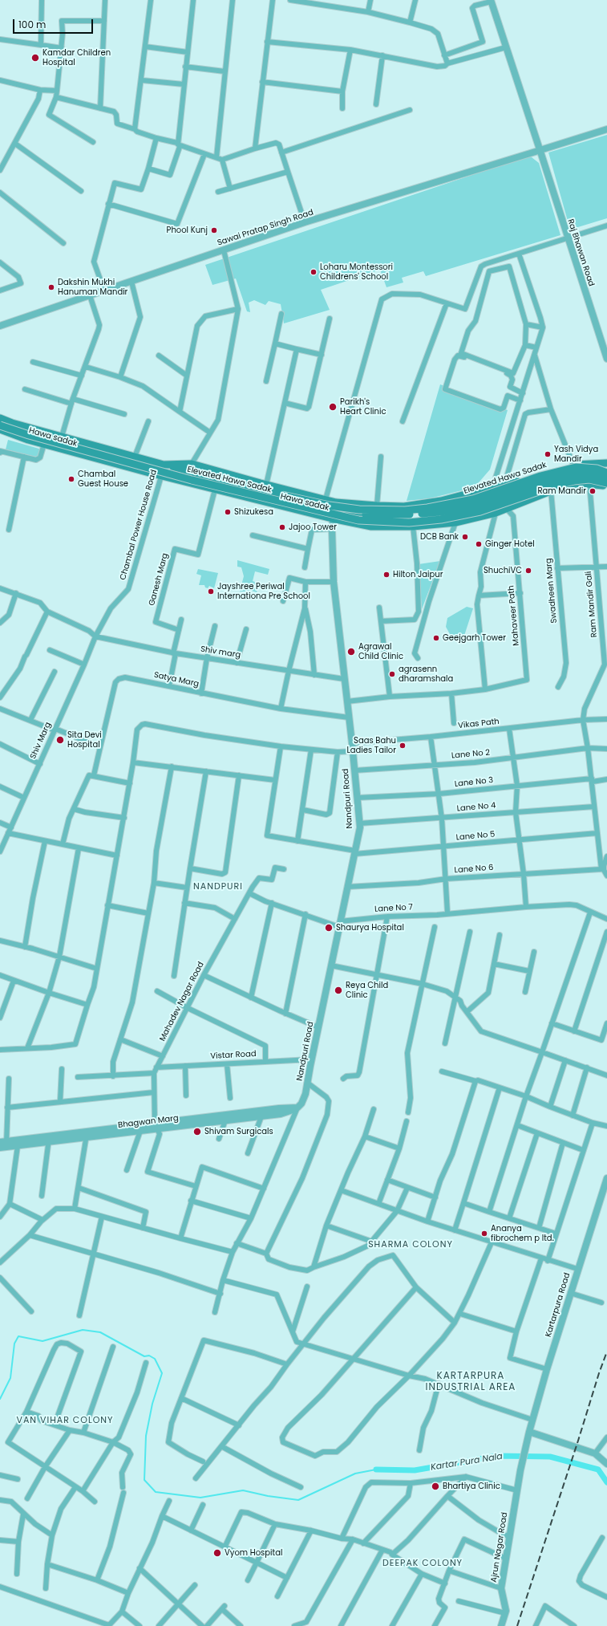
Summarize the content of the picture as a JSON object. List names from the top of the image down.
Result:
{
  "streets": {
    "main road": ["Hawa sadak", "Elevated Hawa Sadak"],
    "street": [
      "Sawai Pratap Singh Road",
      "Raj Bhawan Road",
      "Chambal Power House Road",
      "Ganesh Marg",
      "Swadheen Marg",
      "Ram Mandir Gali",
      "Mahaveer Path",
      "Shiv marg",
      "Satya Marg",
      "Vikas Path",
      "Shiv Marg",
      "Lane No 2",
      "Lane No 3",
      "Nandpuri Road",
      "Lane No 4",
      "Lane No 5",
      "Lane No 6",
      "Lane No 7",
      "Mahadev Nagar Road",
      "Vistar Road",
      "Bhagwan Marg",
      "Kartarpura Road",
      "Ajrun Nagar Road"
    ]
  },
  "crossings": [
    ["Sawai Pratap Singh Road", "Raj Bhawan Road"],
    ["Hawa sadak", "Elevated Hawa Sadak"],
    ["Hawa sadak", "Chambal Power House Road"],
    ["Hawa sadak", "Ganesh Marg"],
    ["Hawa sadak", "Swadheen Marg"],
    ["Hawa sadak", "Ram Mandir Gali"],
    ["Hawa sadak", "Mahaveer Path"],
    ["Hawa sadak", "Nandpuri Road"],
    ["Elevated Hawa Sadak", "Chambal Power House Road"],
    ["Chambal Power House Road", "Shiv marg"],
    ["Chambal Power House Road", "Shiv Marg"],
    ["Ram Mandir Gali", "Vikas Path"],
    ["Shiv marg", "Shiv Marg"],
    ["Shiv marg", "Nandpuri Road"],
    ["Satya Marg", "Nandpuri Road"],
    ["Vikas Path", "Nandpuri Road"],
    ["Lane No 2", "Nandpuri Road"],
    ["Lane No 3", "Nandpuri Road"],
    ["Nandpuri Road", "Lane No 4"],
    ["Nandpuri Road", "Lane No 5"],
    ["Nandpuri Road", "Lane No 6"],
    ["Nandpuri Road", "Lane No 7"],
    ["Nandpuri Road", "Vistar Road"],
    ["Nandpuri Road", "Bhagwan Marg"],
    ["Lane No 5", "Lane No 6"],
    ["Mahadev Nagar Road", "Vistar Road"],
    ["Mahadev Nagar Road", "Bhagwan Marg"],
    ["Kartarpura Road", "Ajrun Nagar Road"]
  ],
  "districts": [
    "NANDPURI",
    "SHARMA COLONY",
    "KARTARPURA INDUSTRIAL AREA",
    "VAN VIHAR COLONY",
    "DEEPAK COLONY"
  ],
  "water": ["Kartar Pura Nala"],
  "places": [
    "Kamdar Children Hospital",
    "Phool Kunj",
    "Loharu Montessori Childrens' School",
    "Dakshin Mukhi Hanuman Mandir",
    "Parikh's Heart Clinic",
    "Yash Vidya Mandir",
    "Chambal Guest House",
    "Ram Mandir",
    "Shizukesa",
    "Jajoo Tower",
    "DCB Bank",
    "Ginger Hotel",
    "ShuchiVC",
    "Hilton Jaipur",
    "Jayshree Periwal Internationa Pre School",
    "Geejgarh Tower",
    "Agrawal Child Clinic",
    "agrasenn dharamshala",
    "Sita Devi Hospital",
    "Saas Bahu Ladies Tailor",
    "Shaurya Hospital",
    "Reya Child Clinic",
    "Shivam Surgicals",
    "Ananya fibrochem p ltd.",
    "Bhartiya Clinic",
    "Vyom Hospital"
  ],
  "scale_bar": "100 m"
}
